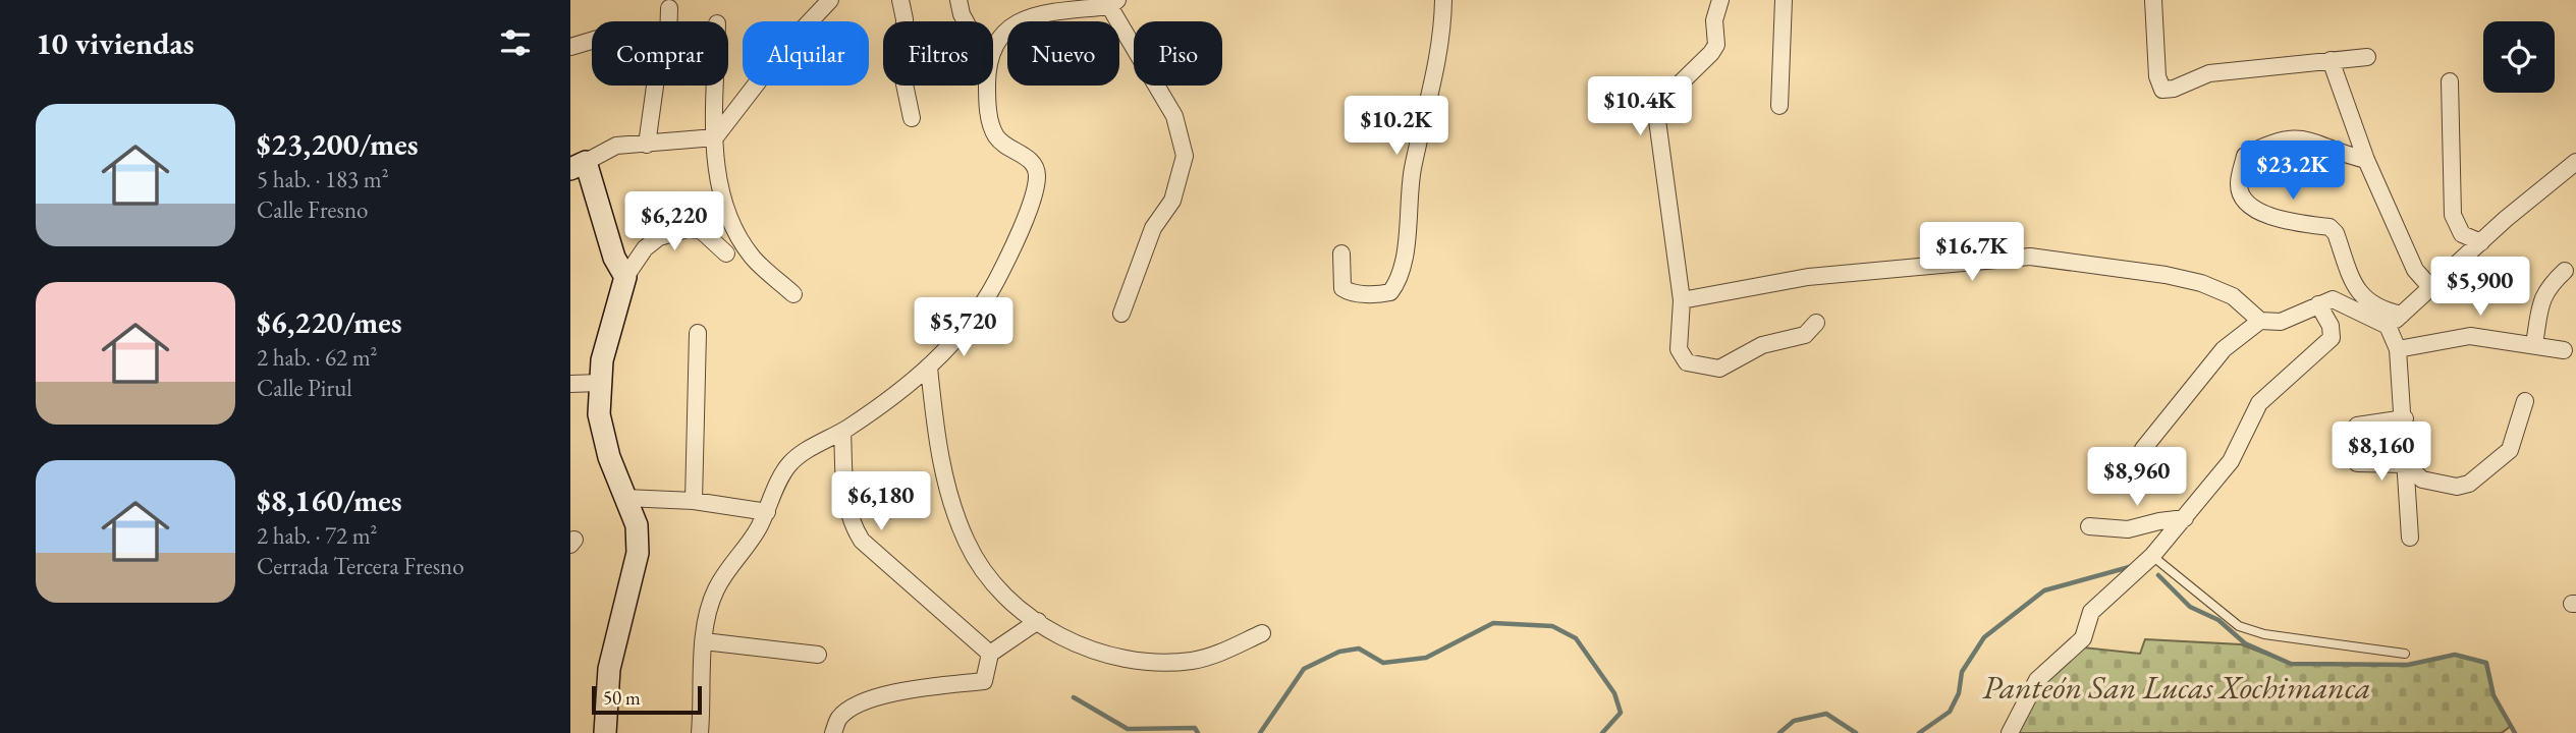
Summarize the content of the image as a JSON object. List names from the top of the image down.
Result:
{
  "parks": ["Panteón San Lucas Xochimanca"],
  "scale_bar": "50 m",
  "page": {
    "heading": "10 viviendas",
    "chip": [
      "Comprar",
      "Alquilar",
      "Filtros",
      "Nuevo",
      "Piso"
    ],
    "price": [
      "$10.4K",
      "$10.2K",
      "$23.2K",
      "$6,220",
      "$16.7K",
      "$5,900",
      "$5,720",
      "$8,160",
      "$8,960",
      "$6,180"
    ],
    "list": [
      {
        "name": "$23,200/mes",
        "note": "5 hab. · 183 m² · Calle Fresno"
      },
      {
        "name": "$6,220/mes",
        "note": "2 hab. · 62 m² · Calle Pirul"
      },
      {
        "name": "$8,160/mes",
        "note": "2 hab. · 72 m² · Cerrada Tercera Fresno"
      }
    ],
    "scale": "50 m"
  }
}
